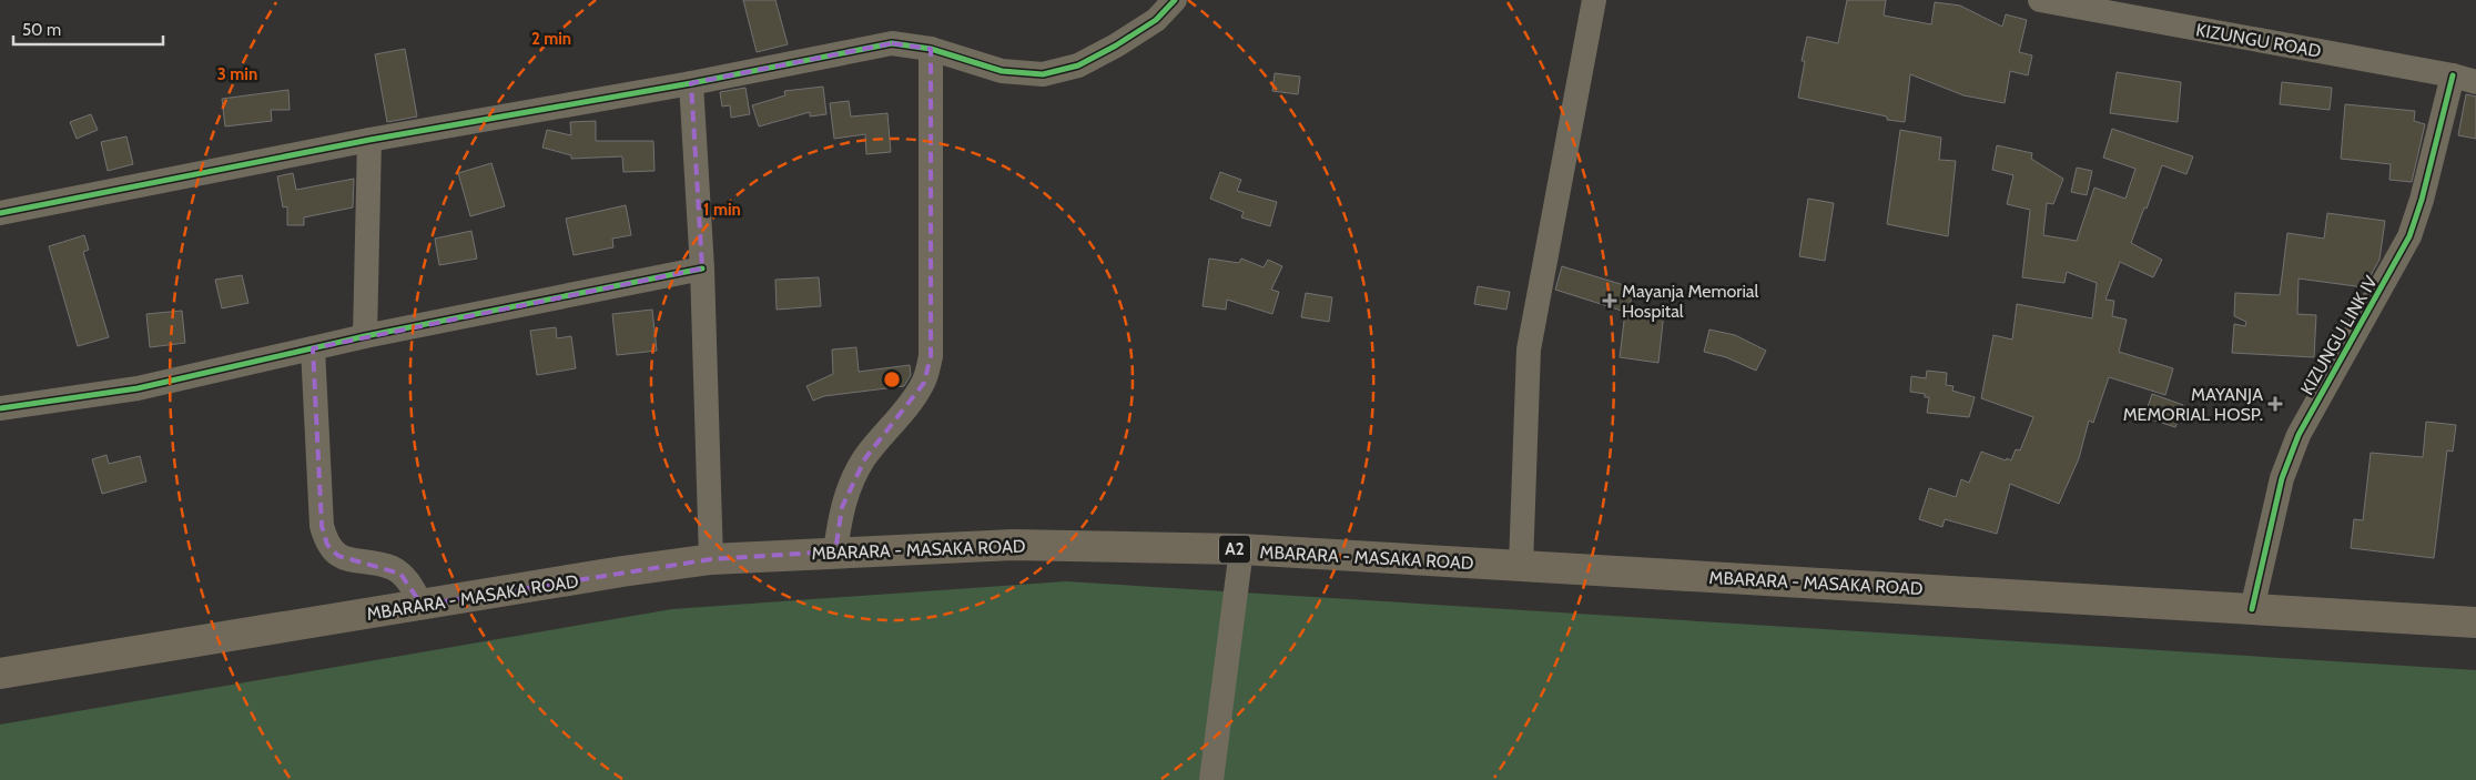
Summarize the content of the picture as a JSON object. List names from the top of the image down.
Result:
{
  "streets": {
    "main road": ["MBARARA - MASAKA ROAD", "A2"],
    "street": ["KIZUNGU ROAD", "KIZUNGU LINK IV"]
  },
  "crossings": [
    ["KIZUNGU ROAD", "KIZUNGU LINK IV"],
    ["KIZUNGU LINK IV", "MBARARA - MASAKA ROAD"]
  ],
  "places": {
    "health": ["Mayanja Memorial Hospital", "MAYANJA MEMORIAL HOSP."]
  },
  "scale_bar": "50 m",
  "rings": ["2 min", "3 min", "1 min"]
}
